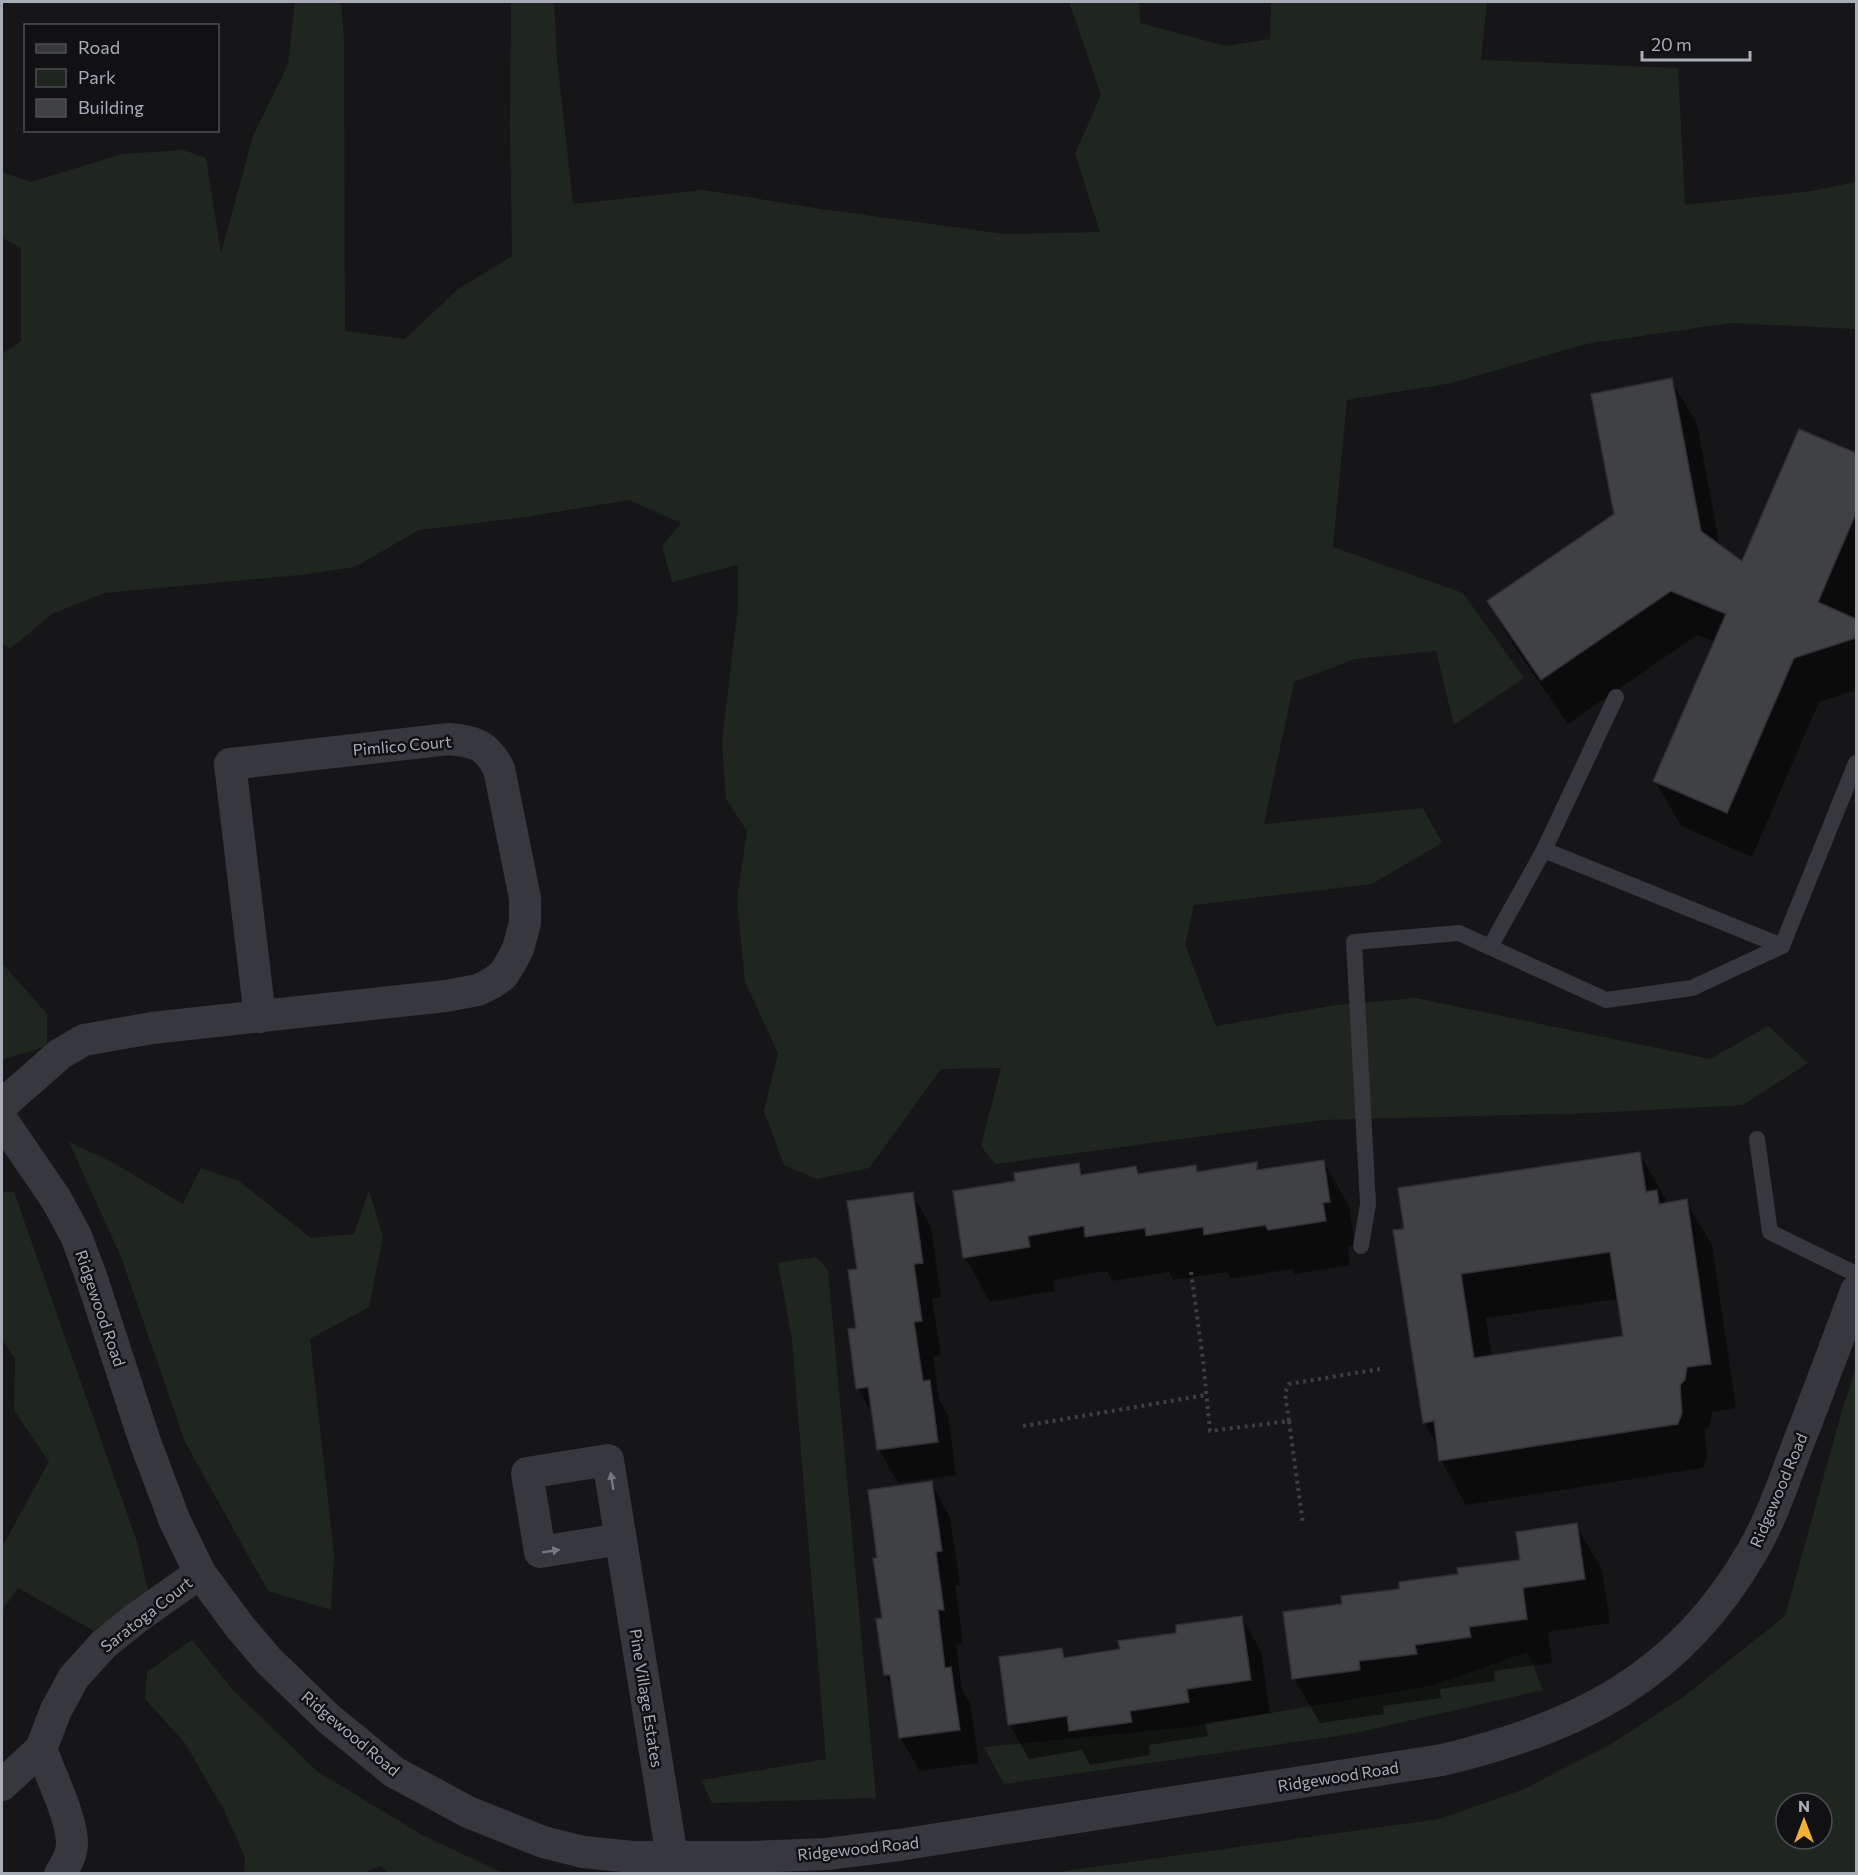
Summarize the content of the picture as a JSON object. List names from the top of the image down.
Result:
{
  "streets": {
    "street": [
      "Pimlico Court",
      "Ridgewood Road",
      "Saratoga Court",
      "Pine Village Estates"
    ]
  },
  "crossings": [
    ["Ridgewood Road", "Saratoga Court"],
    ["Ridgewood Road", "Pine Village Estates"]
  ],
  "legend": ["Road", "Park", "Building"],
  "scale_bar": "20 m",
  "north": "top"
}
